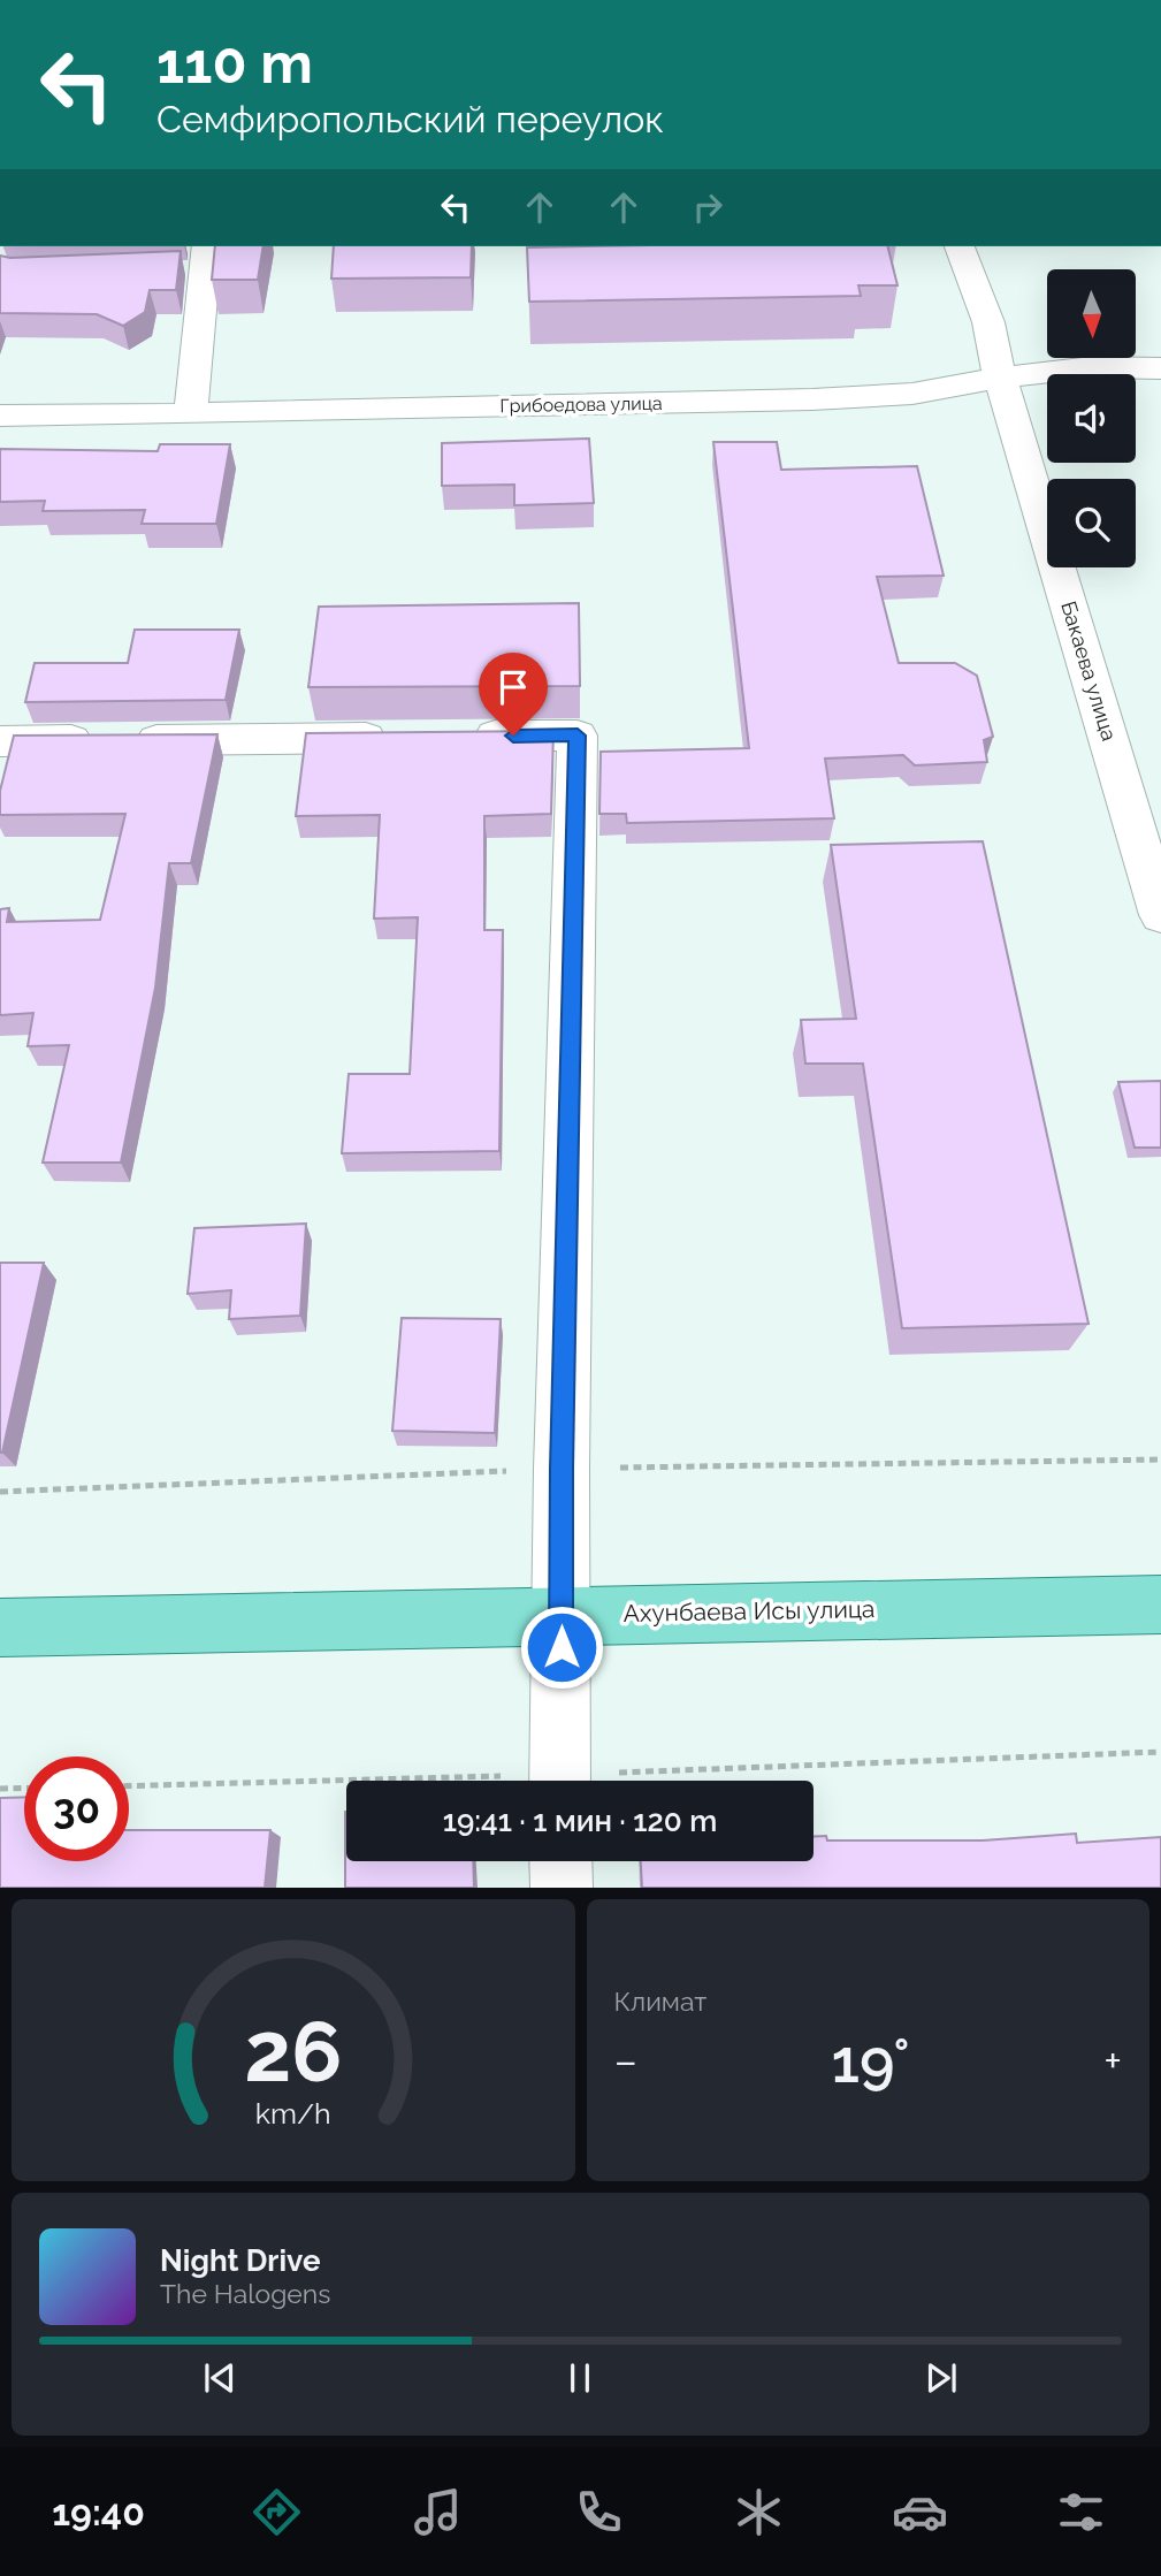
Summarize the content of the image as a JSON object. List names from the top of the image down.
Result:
{
  "streets": {
    "main road": ["Ахунбаева Исы улица"],
    "street": ["Грибоедова улица", "Бакаева улица"]
  },
  "crossings": [
    ["Грибоедова улица", "Бакаева улица"]
  ],
  "north": "bottom",
  "page": {
    "turn": ["110 m", "Семфиропольский переулок"],
    "limit": "30",
    "trip": "19:41 · 1 мин · 120 m",
    "tile": "Климат",
    "heat": ["−", "19°", "+"],
    "song": ["Night Drive", "The Halogens"],
    "tabs": "19:40",
    "gauge": ["26", "km/h"]
  }
}
